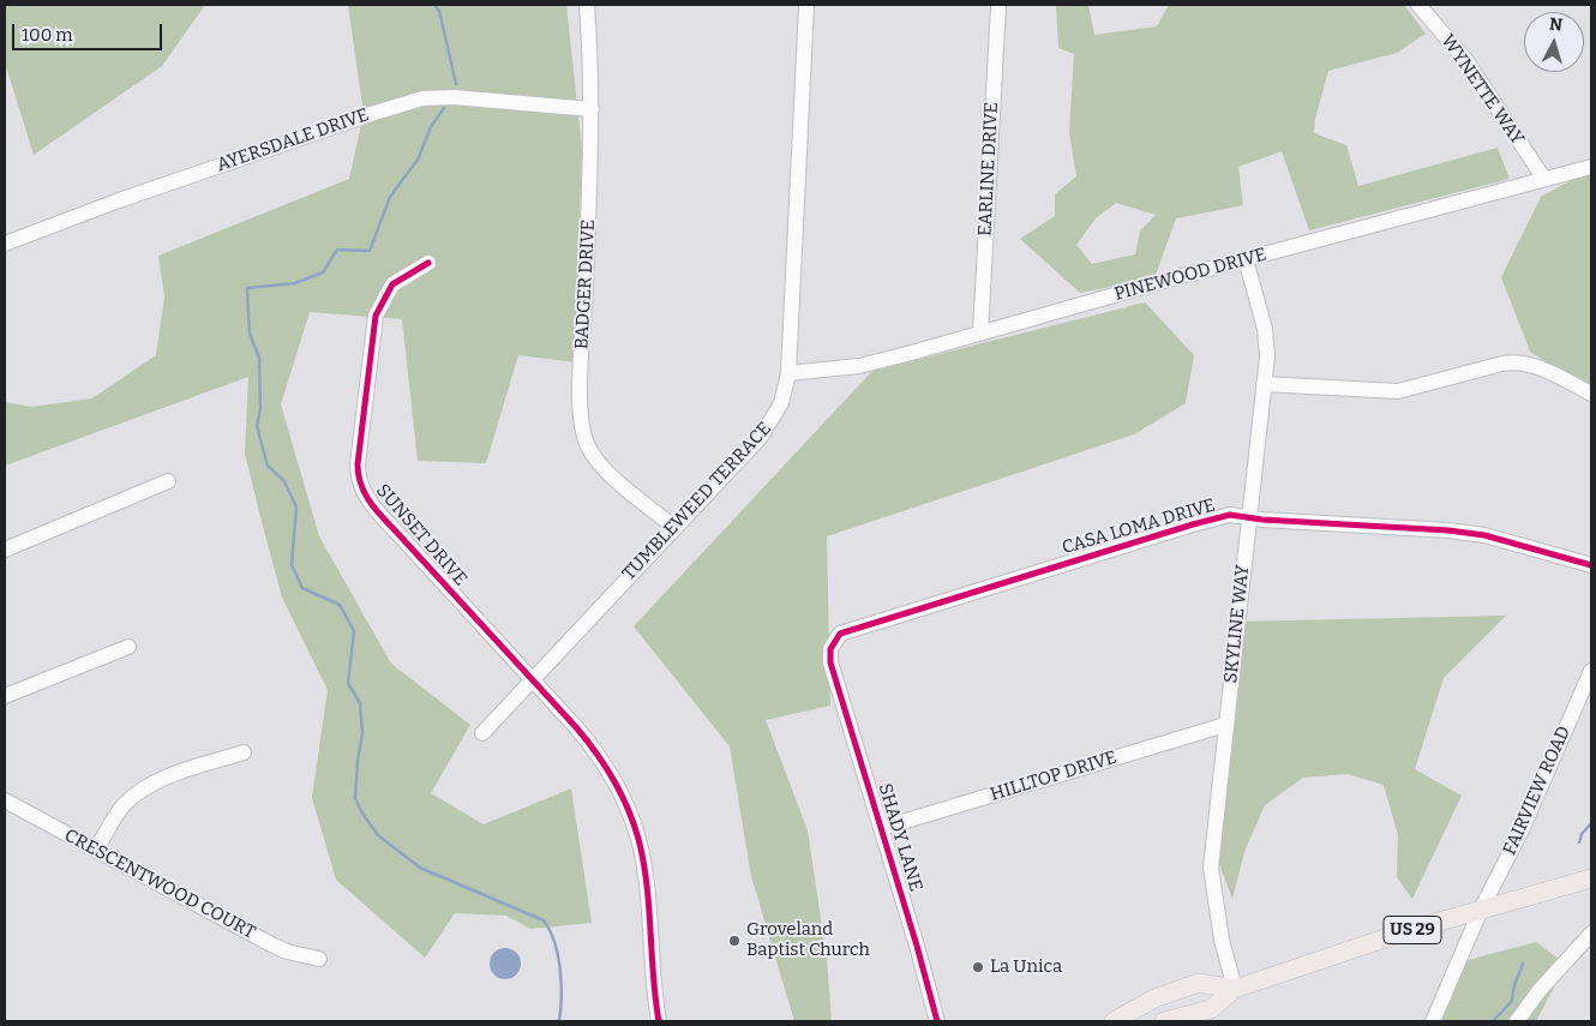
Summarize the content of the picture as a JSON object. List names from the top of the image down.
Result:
{
  "streets": {
    "main road": ["US 29"],
    "street": [
      "WYNETTE WAY",
      "AYERSDALE DRIVE",
      "EARLINE DRIVE",
      "PINEWOOD DRIVE",
      "BADGER DRIVE",
      "TUMBLEWEED TERRACE",
      "CASA LOMA DRIVE",
      "SUNSET DRIVE",
      "SKYLINE WAY",
      "HILLTOP DRIVE",
      "FAIRVIEW ROAD",
      "SHADY LANE",
      "CRESCENTWOOD COURT"
    ]
  },
  "crossings": [
    ["WYNETTE WAY", "PINEWOOD DRIVE"],
    ["AYERSDALE DRIVE", "BADGER DRIVE"],
    ["EARLINE DRIVE", "PINEWOOD DRIVE"],
    ["PINEWOOD DRIVE", "TUMBLEWEED TERRACE"],
    ["PINEWOOD DRIVE", "SKYLINE WAY"],
    ["BADGER DRIVE", "TUMBLEWEED TERRACE"],
    ["TUMBLEWEED TERRACE", "SUNSET DRIVE"],
    ["CASA LOMA DRIVE", "SKYLINE WAY"],
    ["CASA LOMA DRIVE", "SHADY LANE"],
    ["SKYLINE WAY", "HILLTOP DRIVE"],
    ["SKYLINE WAY", "US 29"],
    ["HILLTOP DRIVE", "SHADY LANE"],
    ["FAIRVIEW ROAD", "US 29"]
  ],
  "places": ["Groveland Baptist Church", "La Unica"],
  "scale_bar": "100 m",
  "north": "top"
}
